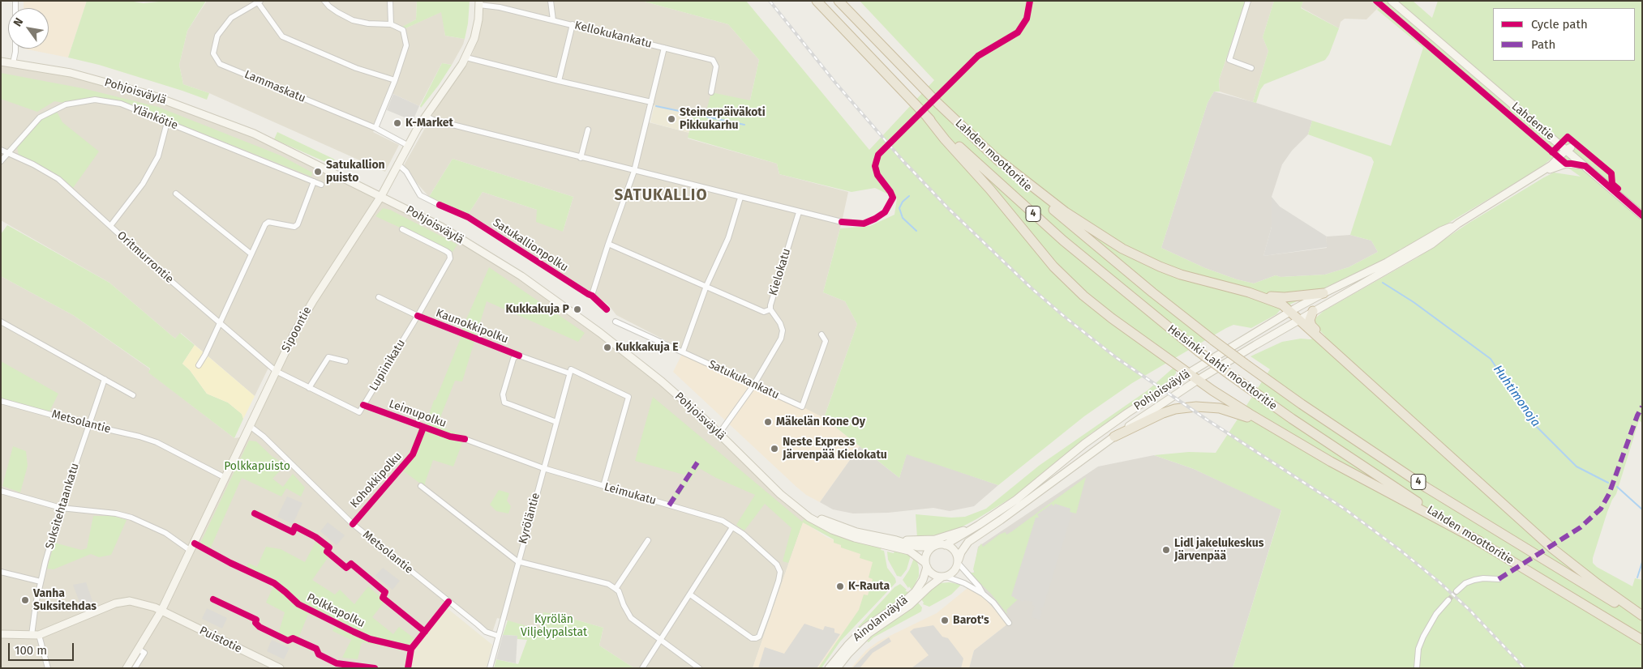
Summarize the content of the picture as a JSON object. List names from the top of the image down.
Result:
{
  "streets": {
    "highway": ["Lahden moottoritie", "4", "Helsinki-Lahti moottoritie"],
    "main road": [
      "Pohjoisväylä",
      "Lahdentie",
      "Sipoontie",
      "Ainolanväylä",
      "Puistotie"
    ],
    "street": [
      "Kellokukankatu",
      "Lammaskatu",
      "Ylänkötie",
      "Oritmurrontie",
      "Kielokatu",
      "Lupiinikatu",
      "Satukukankatu",
      "Metsolantie",
      "Leimukatu",
      "Suksitehtaankatu",
      "Kyröläntie"
    ],
    "cycle path": [
      "Satukallionpolku",
      "Kaunokkipolku",
      "Leimupolku",
      "Polkkapolku"
    ]
  },
  "crossings": [
    ["Kellokukankatu", "Sipoontie"],
    ["Lammaskatu", "Sipoontie"],
    ["Pohjoisväylä", "Lahdentie"],
    ["Pohjoisväylä", "Kielokatu"],
    ["Pohjoisväylä", "Sipoontie"],
    ["Pohjoisväylä", "Ainolanväylä"],
    ["Ylänkötie", "Oritmurrontie"],
    ["Lahden moottoritie", "4"],
    ["Lahden moottoritie", "Helsinki-Lahti moottoritie"],
    ["Oritmurrontie", "Sipoontie"],
    ["Oritmurrontie", "Lupiinikatu"],
    ["Kielokatu", "Satukukankatu"],
    ["Sipoontie", "Lupiinikatu"],
    ["Sipoontie", "Metsolantie"],
    ["Sipoontie", "Puistotie"],
    ["Metsolantie", "Suksitehtaankatu"],
    ["Metsolantie", "Kyröläntie"],
    ["Leimukatu", "Kyröläntie"],
    ["Suksitehtaankatu", "Puistotie"]
  ],
  "districts": ["SATUKALLIO"],
  "water": ["Huhtimonoja"],
  "parks": ["Polkkapuisto", "Kyrölän Viljelypalstat"],
  "places": [
    "Steinerpäiväkoti Pikkukarhu",
    "K-Market",
    "Satukallion puisto",
    "Kukkakuja P",
    "Kukkakuja E",
    "Mäkelän Kone Oy",
    "Neste Express Järvenpää Kielokatu",
    "Lidl jakelukeskus Järvenpää",
    "K-Rauta",
    "Vanha Suksitehdas",
    "Barot's"
  ],
  "legend": ["Cycle path", "Path"],
  "scale_bar": "100 m",
  "north": "top left"
}
